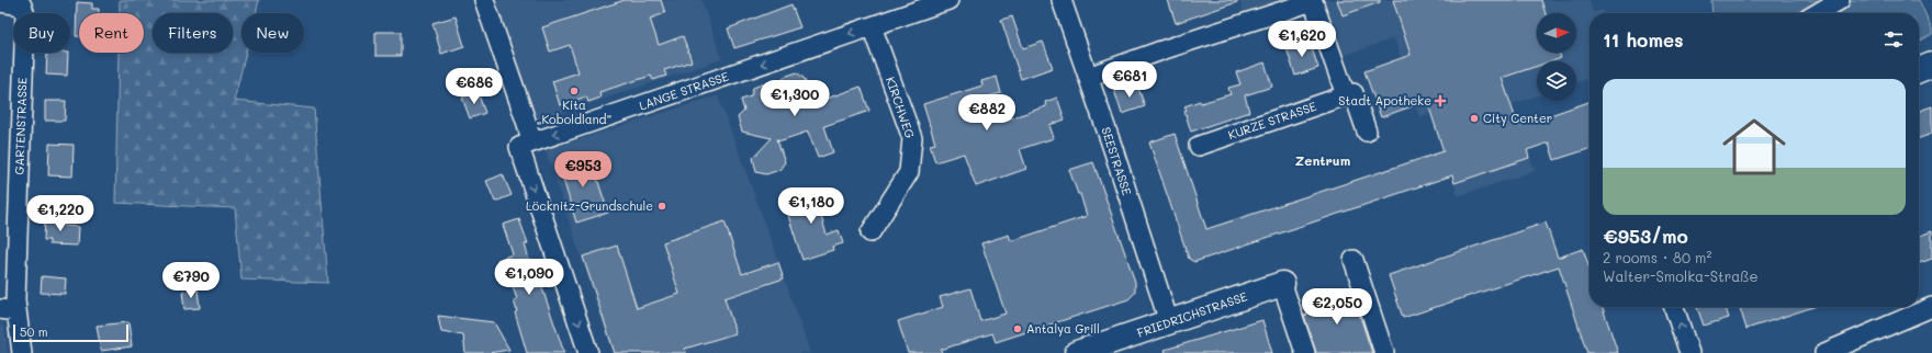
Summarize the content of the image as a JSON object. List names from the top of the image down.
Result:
{
  "streets": {
    "main road": ["FRIEDRICHSTRASSE"],
    "street": [
      "LANGE STRASSE",
      "KIRCHWEG",
      "KURZE STRASSE",
      "GARTENSTRASSE",
      "SEESTRASSE"
    ]
  },
  "crossings": [
    ["LANGE STRASSE", "KIRCHWEG"],
    ["SEESTRASSE", "FRIEDRICHSTRASSE"]
  ],
  "one_way": ["LANGE STRASSE"],
  "districts": ["Zentrum"],
  "places": {
    "other": [
      "Kita „Koboldland“",
      "City Center",
      "Löcknitz-Grundschule",
      "Antalya Grill"
    ],
    "health": ["Stadt Apotheke"]
  },
  "scale_bar": "50 m",
  "north": "right",
  "page": {
    "chip": [
      "Buy",
      "Rent",
      "Filters",
      "New"
    ],
    "heading": "11 homes",
    "price": [
      "€1,620",
      "€681",
      "€686",
      "€1,300",
      "€882",
      "€953",
      "€1,180",
      "€1,220",
      "€1,090",
      "€790",
      "€2,050"
    ],
    "list": [
      {
        "name": "€953/mo",
        "note": "2 rooms · 80 m² · Walter-Smolka-Straße"
      }
    ],
    "scale": "50 m"
  }
}
